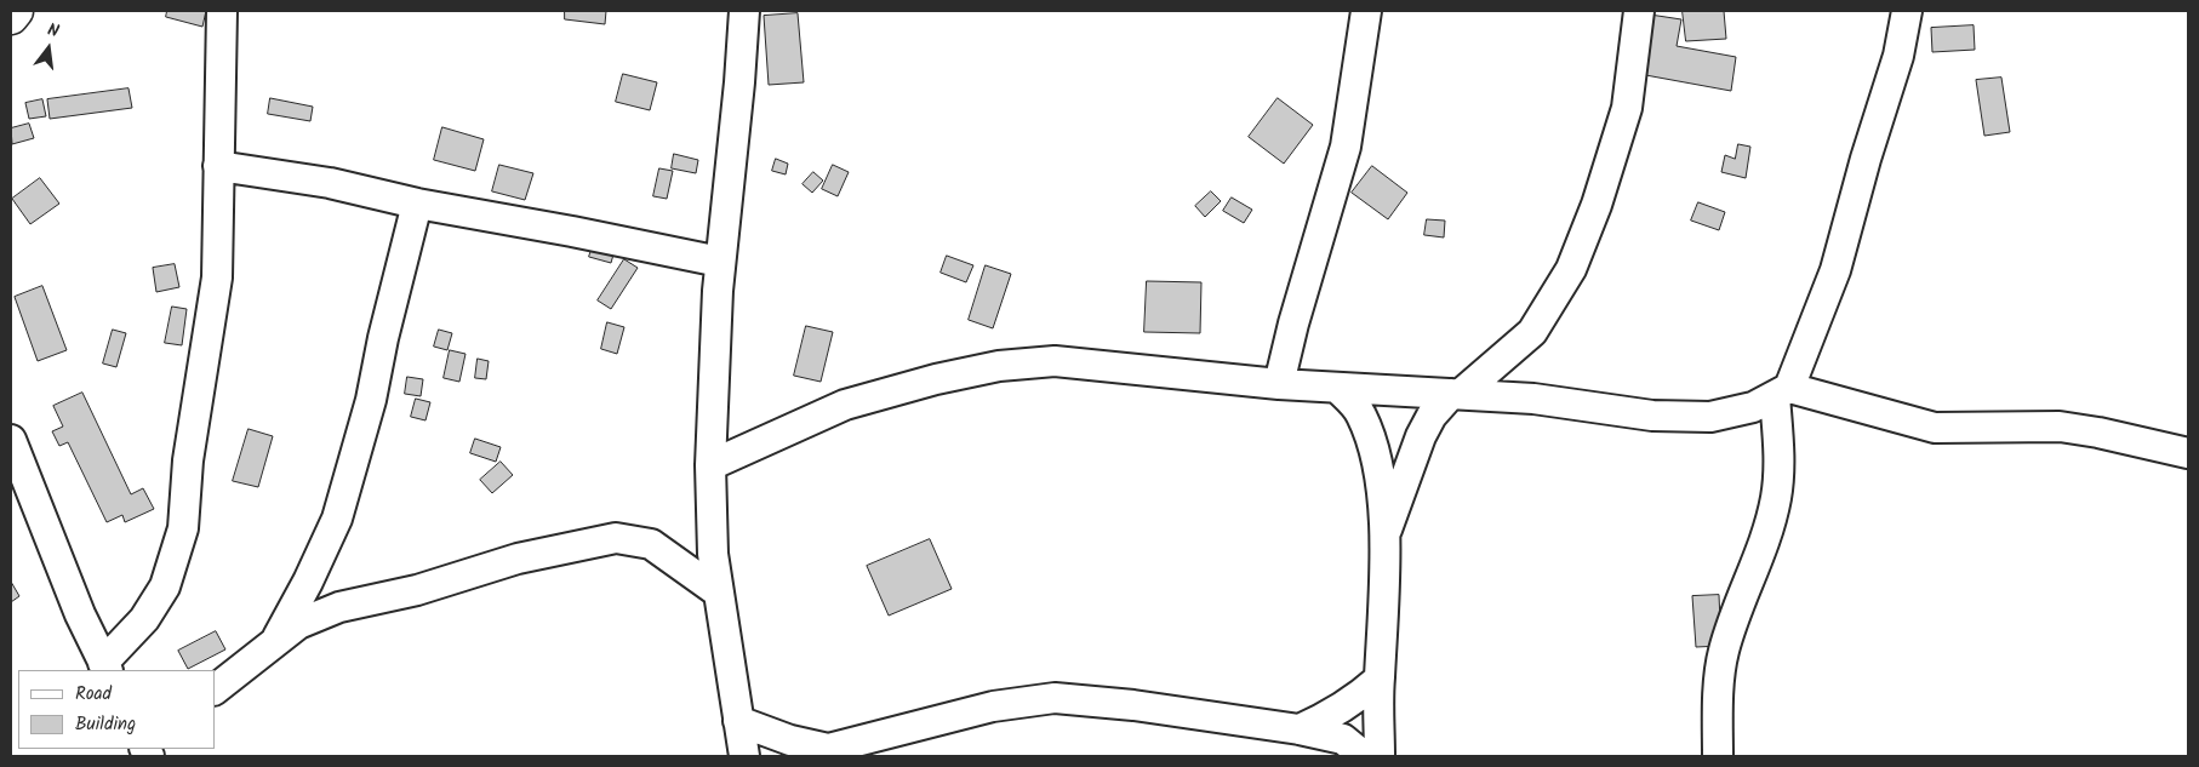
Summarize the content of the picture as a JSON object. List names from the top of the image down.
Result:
{
  "legend": ["Road", "Building"],
  "north": "top"
}
